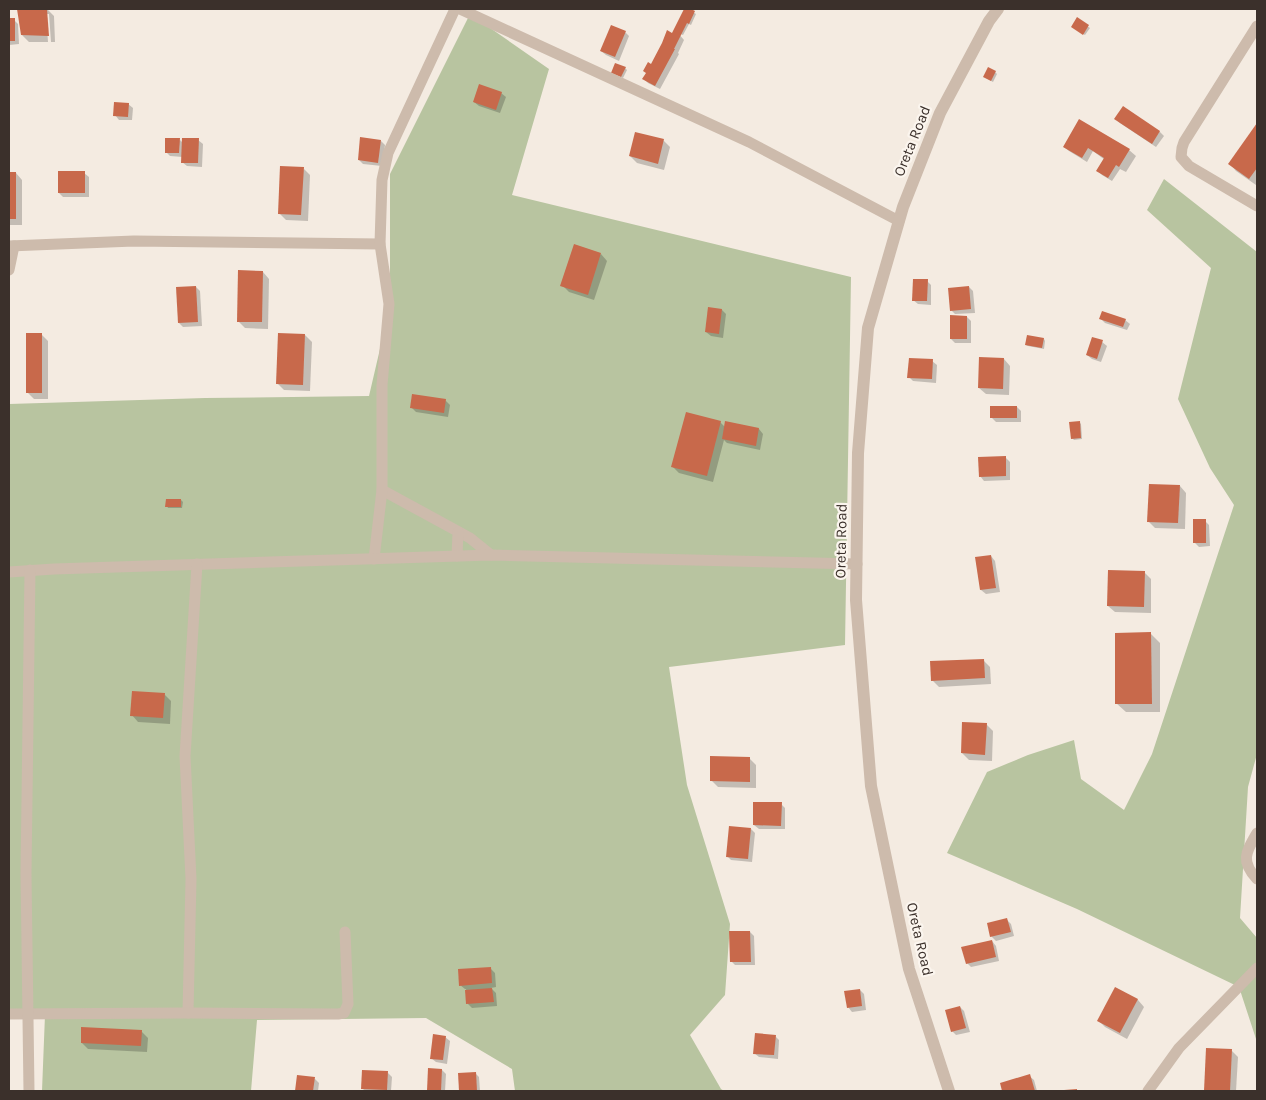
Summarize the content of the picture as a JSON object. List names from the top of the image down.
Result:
{
  "streets": {
    "street": ["Oreta Road"]
  }
}
